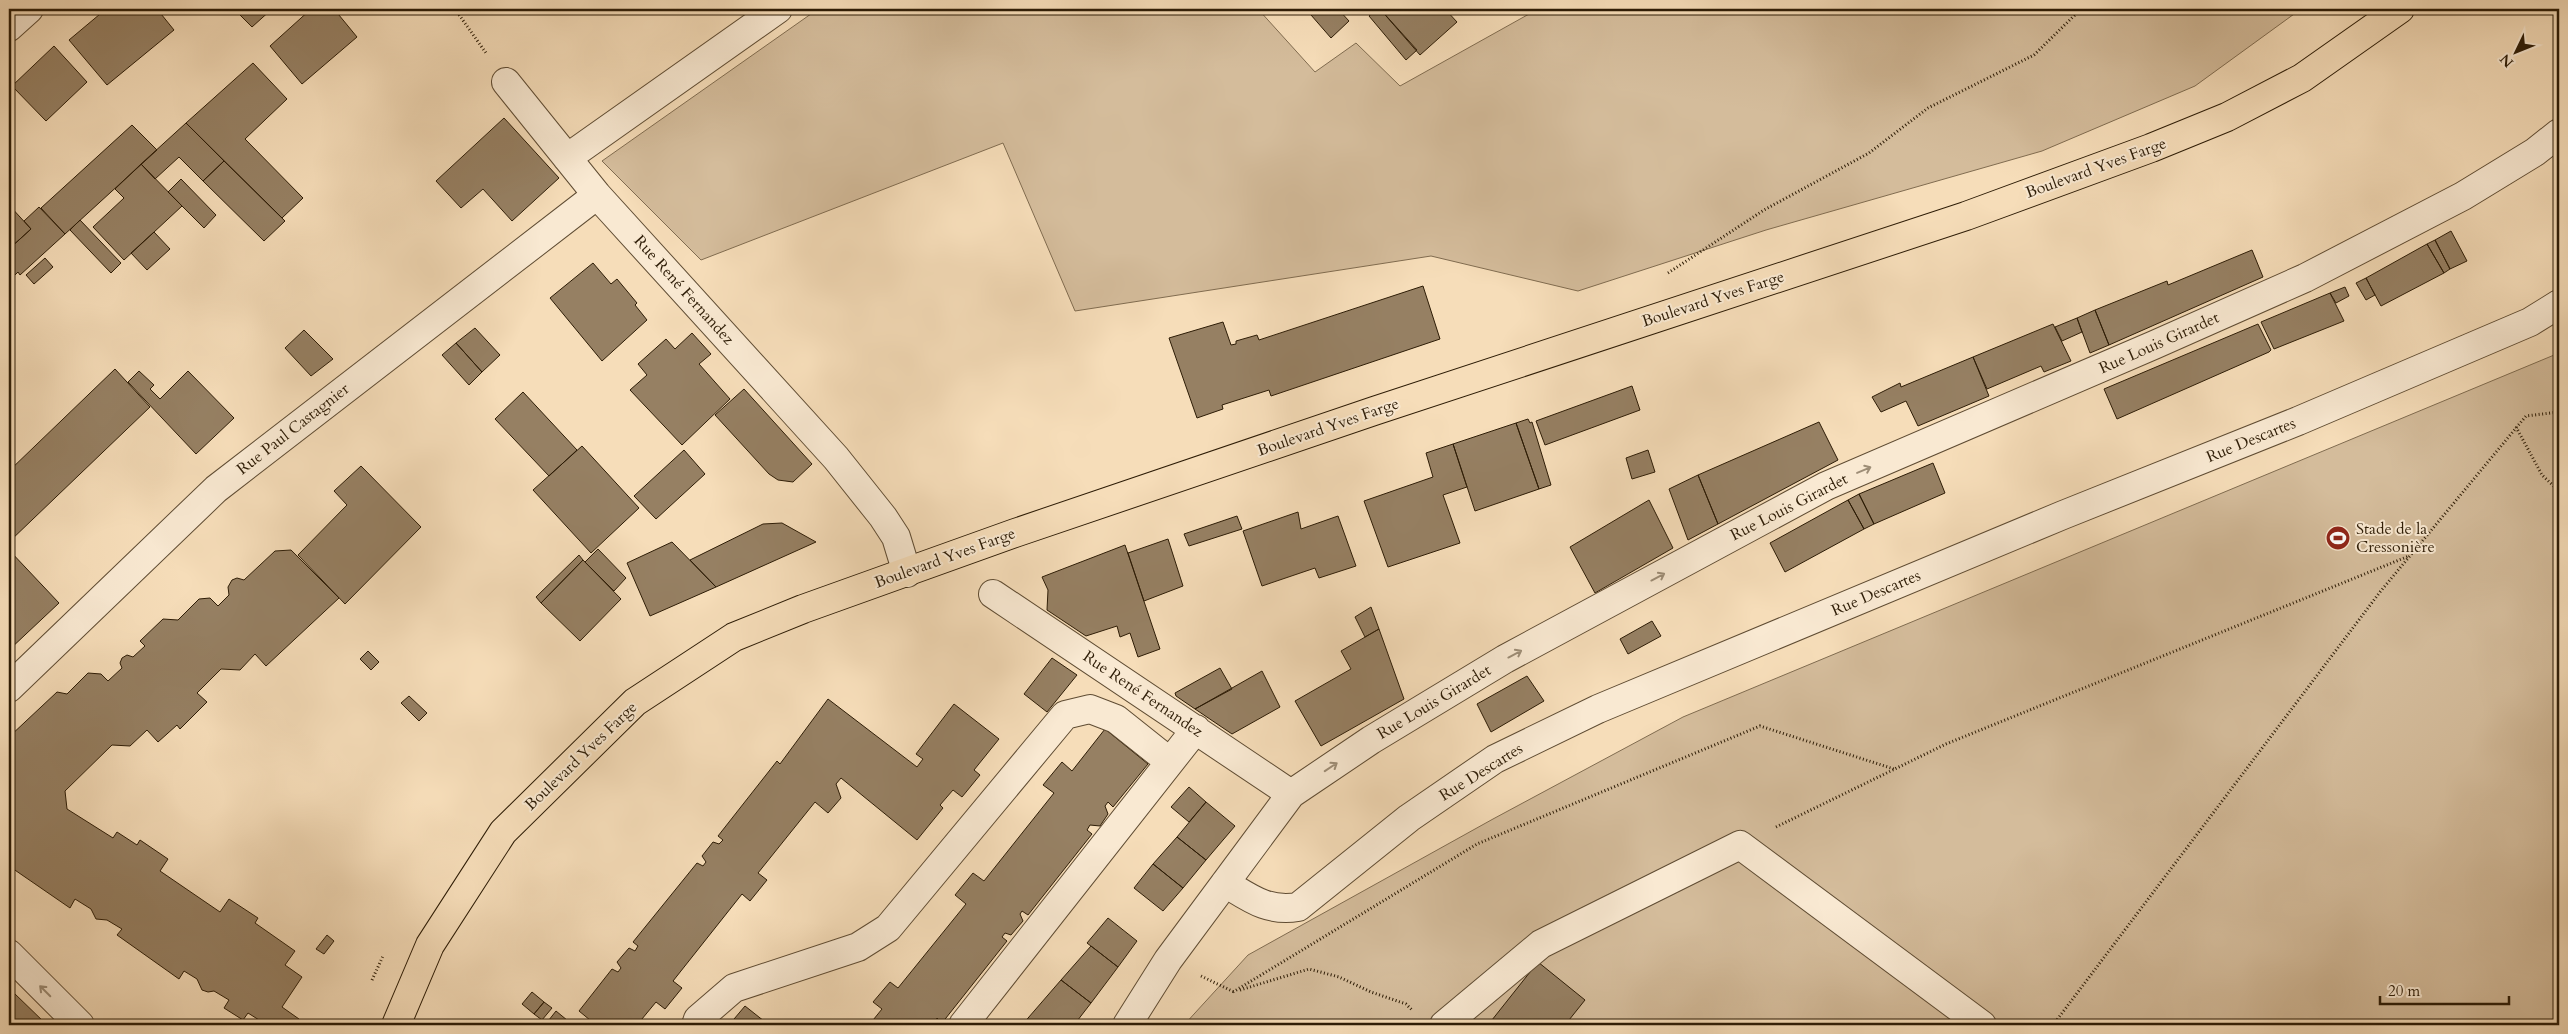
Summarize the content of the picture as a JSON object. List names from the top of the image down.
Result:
{
  "streets": {
    "main road": ["Boulevard Yves Farge"],
    "street": [
      "Rue René Fernandez",
      "Rue Louis Girardet",
      "Rue Paul Castagnier",
      "Rue Descartes"
    ]
  },
  "crossings": [
    ["Boulevard Yves Farge", "Rue René Fernandez"],
    ["Rue René Fernandez", "Rue Louis Girardet"],
    ["Rue René Fernandez", "Rue Paul Castagnier"],
    ["Rue Louis Girardet", "Rue Descartes"]
  ],
  "one_way": ["Rue Louis Girardet"],
  "places": {
    "sports": ["Stade de la Cressonière"]
  },
  "scale_bar": "20 m",
  "north": "bottom left"
}
